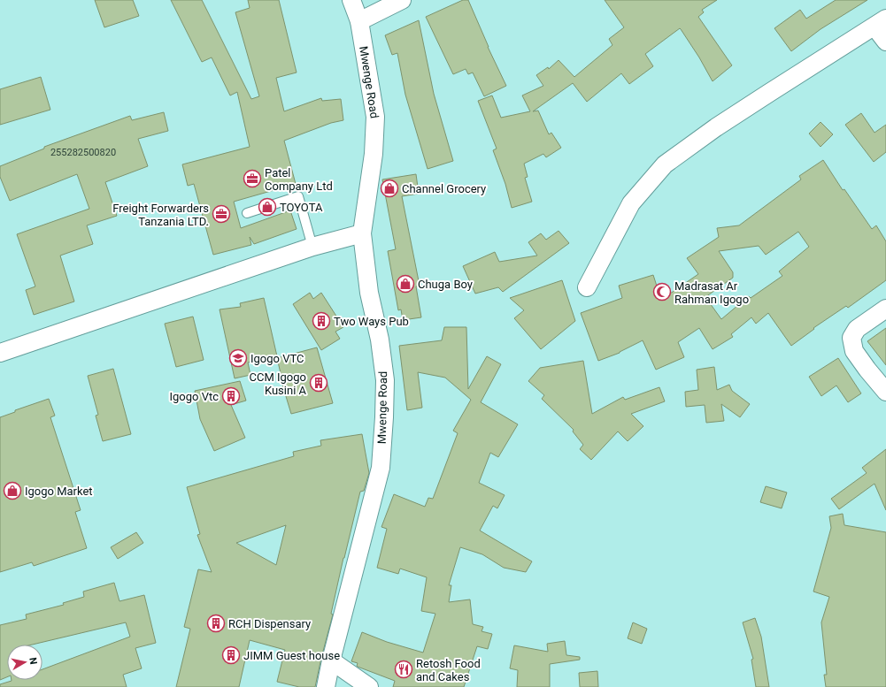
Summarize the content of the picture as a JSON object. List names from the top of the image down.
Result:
{
  "streets": {
    "street": ["Mwenge Road"]
  },
  "places": {
    "office": ["Patel Company Ltd", "Freight Forwarders Tanzania LTD."],
    "shop": [
      "Channel Grocery",
      "TOYOTA",
      "Chuga Boy",
      "Igogo Market"
    ],
    "mosque": ["Madrasat Ar Rahman Igogo"],
    "building": [
      "Two Ways Pub",
      "CCM Igogo Kusini A",
      "Igogo Vtc",
      "RCH Dispensary",
      "JIMM Guest house"
    ],
    "school or university": ["Igogo VTC"],
    "restaurant": ["Retosh Food and Cakes"]
  },
  "house_numbers": ["255282500820"],
  "north": "right"
}
